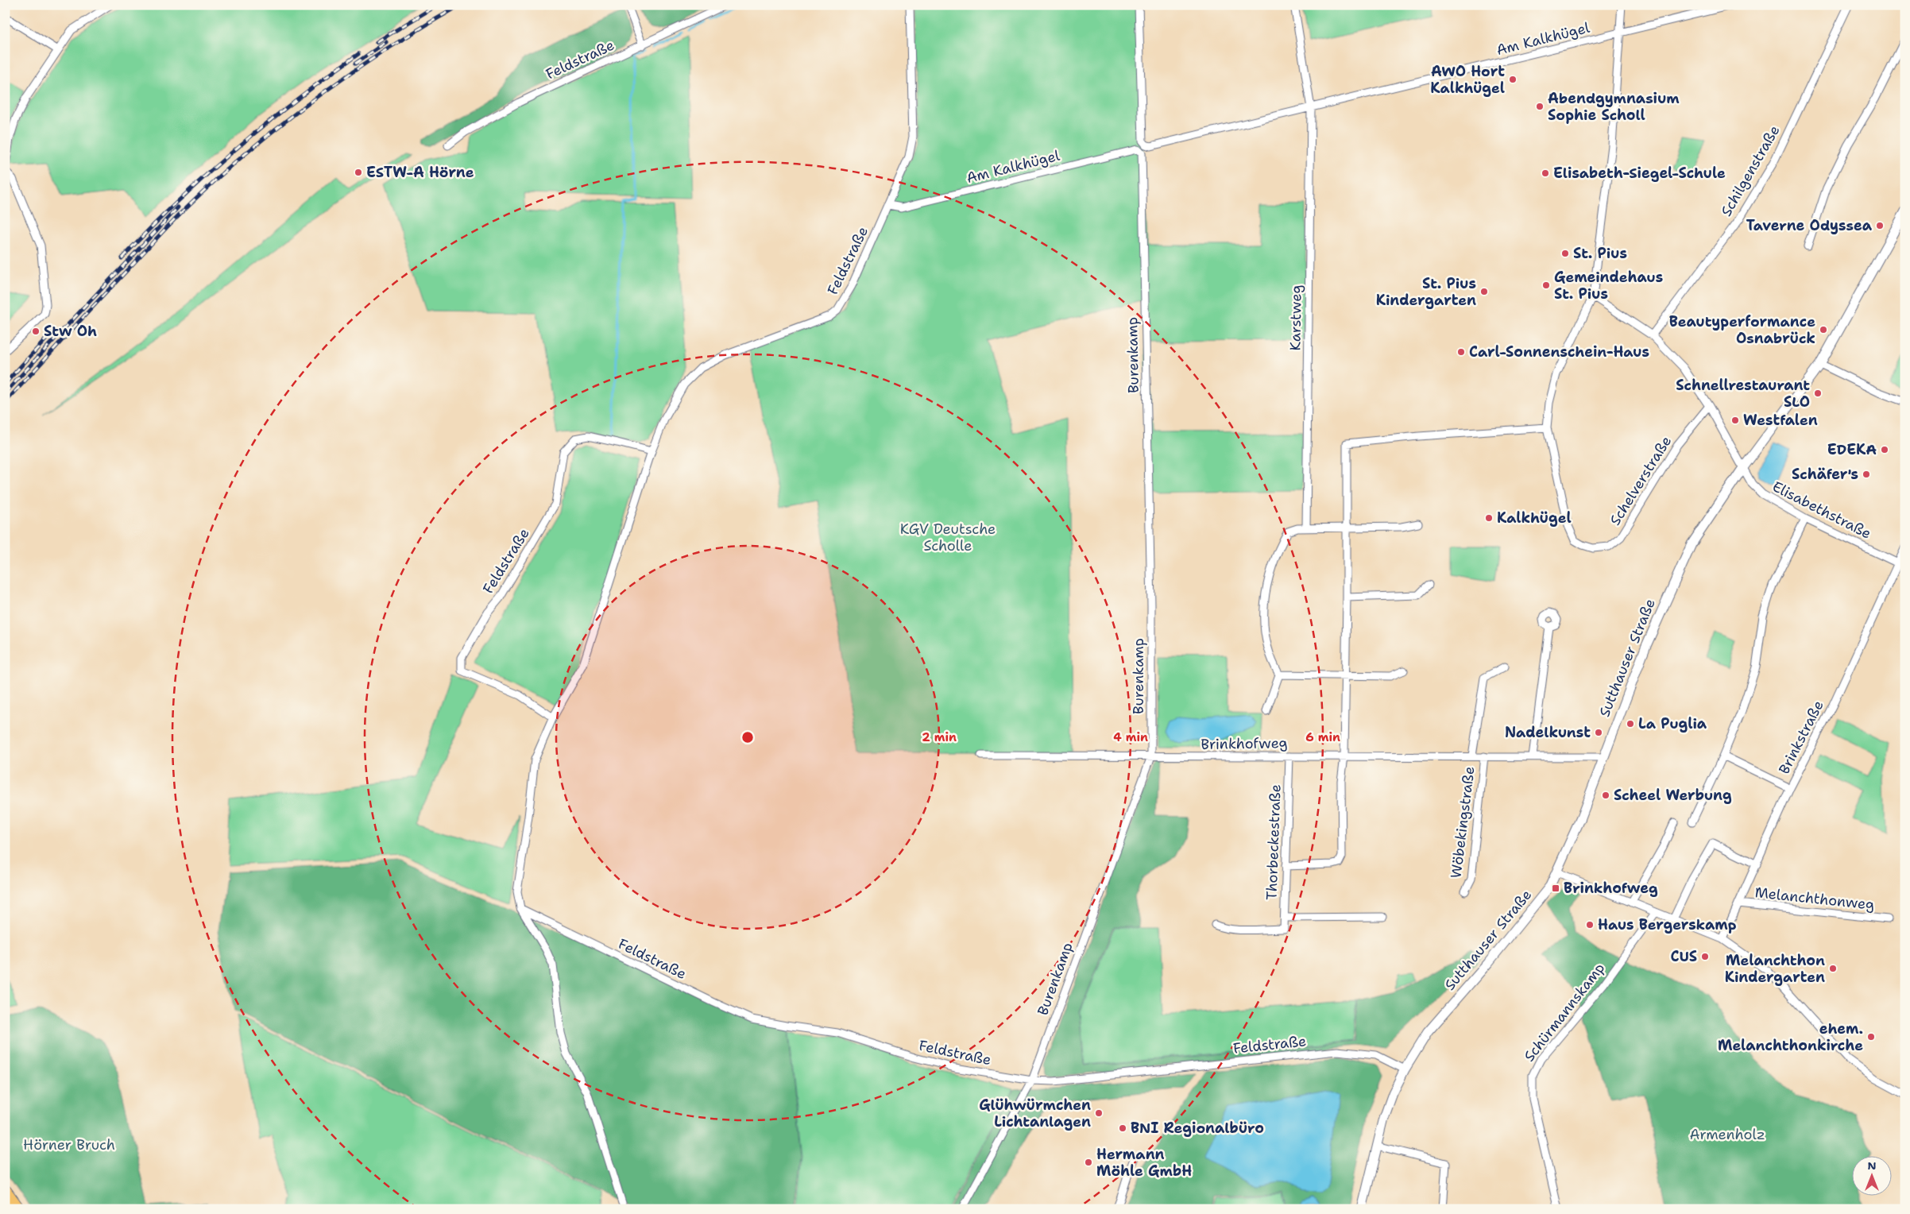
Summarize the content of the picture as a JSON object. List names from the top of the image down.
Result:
{
  "streets": {
    "street": [
      "Am Kalkhügel",
      "Feldstraße",
      "Schilgenstraße",
      "Karstweg",
      "Burenkamp",
      "Schelverstraße",
      "Elisabethstraße",
      "Sutthauser Straße",
      "Brinkstraße",
      "Brinkhofweg",
      "Wöbekingstraße",
      "Thorbeckestraße",
      "Melanchthonweg",
      "Schürmannskamp"
    ]
  },
  "crossings": [
    ["Am Kalkhügel", "Feldstraße"],
    ["Am Kalkhügel", "Karstweg"],
    ["Am Kalkhügel", "Burenkamp"],
    ["Feldstraße", "Burenkamp"],
    ["Feldstraße", "Sutthauser Straße"],
    ["Schilgenstraße", "Elisabethstraße"],
    ["Burenkamp", "Brinkhofweg"],
    ["Schelverstraße", "Elisabethstraße"],
    ["Elisabethstraße", "Sutthauser Straße"],
    ["Elisabethstraße", "Brinkstraße"],
    ["Sutthauser Straße", "Brinkhofweg"],
    ["Brinkstraße", "Melanchthonweg"],
    ["Brinkhofweg", "Wöbekingstraße"],
    ["Brinkhofweg", "Thorbeckestraße"]
  ],
  "parks": ["KGV Deutsche Scholle", "Armenholz", "Hörner Bruch"],
  "places": {
    "other": [
      "AWO Hort Kalkhügel",
      "Abendgymnasium Sophie Scholl",
      "ESTW-A Hörne",
      "Elisabeth-Siegel-Schule",
      "Taverne Odyssea",
      "St. Pius",
      "Gemeindehaus St. Pius",
      "St. Pius Kindergarten",
      "Beautyperformance Osnabrück",
      "Stw Oh",
      "Carl-Sonnenschein-Haus",
      "Schnellrestaurant SLO",
      "Westfalen",
      "EDEKA",
      "Schäfer's",
      "Kalkhügel",
      "La Puglia",
      "Nadelkunst",
      "Scheel Werbung",
      "Haus Bergerskamp",
      "CUS",
      "Melanchthon Kindergarten",
      "ehem. Melanchthonkirche",
      "Glühwürmchen Lichtanlagen",
      "BNI Regionalbüro",
      "Hermann Möhle GmbH"
    ],
    "transit": ["Brinkhofweg"]
  },
  "north": "top",
  "rings": ["2 min", "4 min", "6 min"]
}
